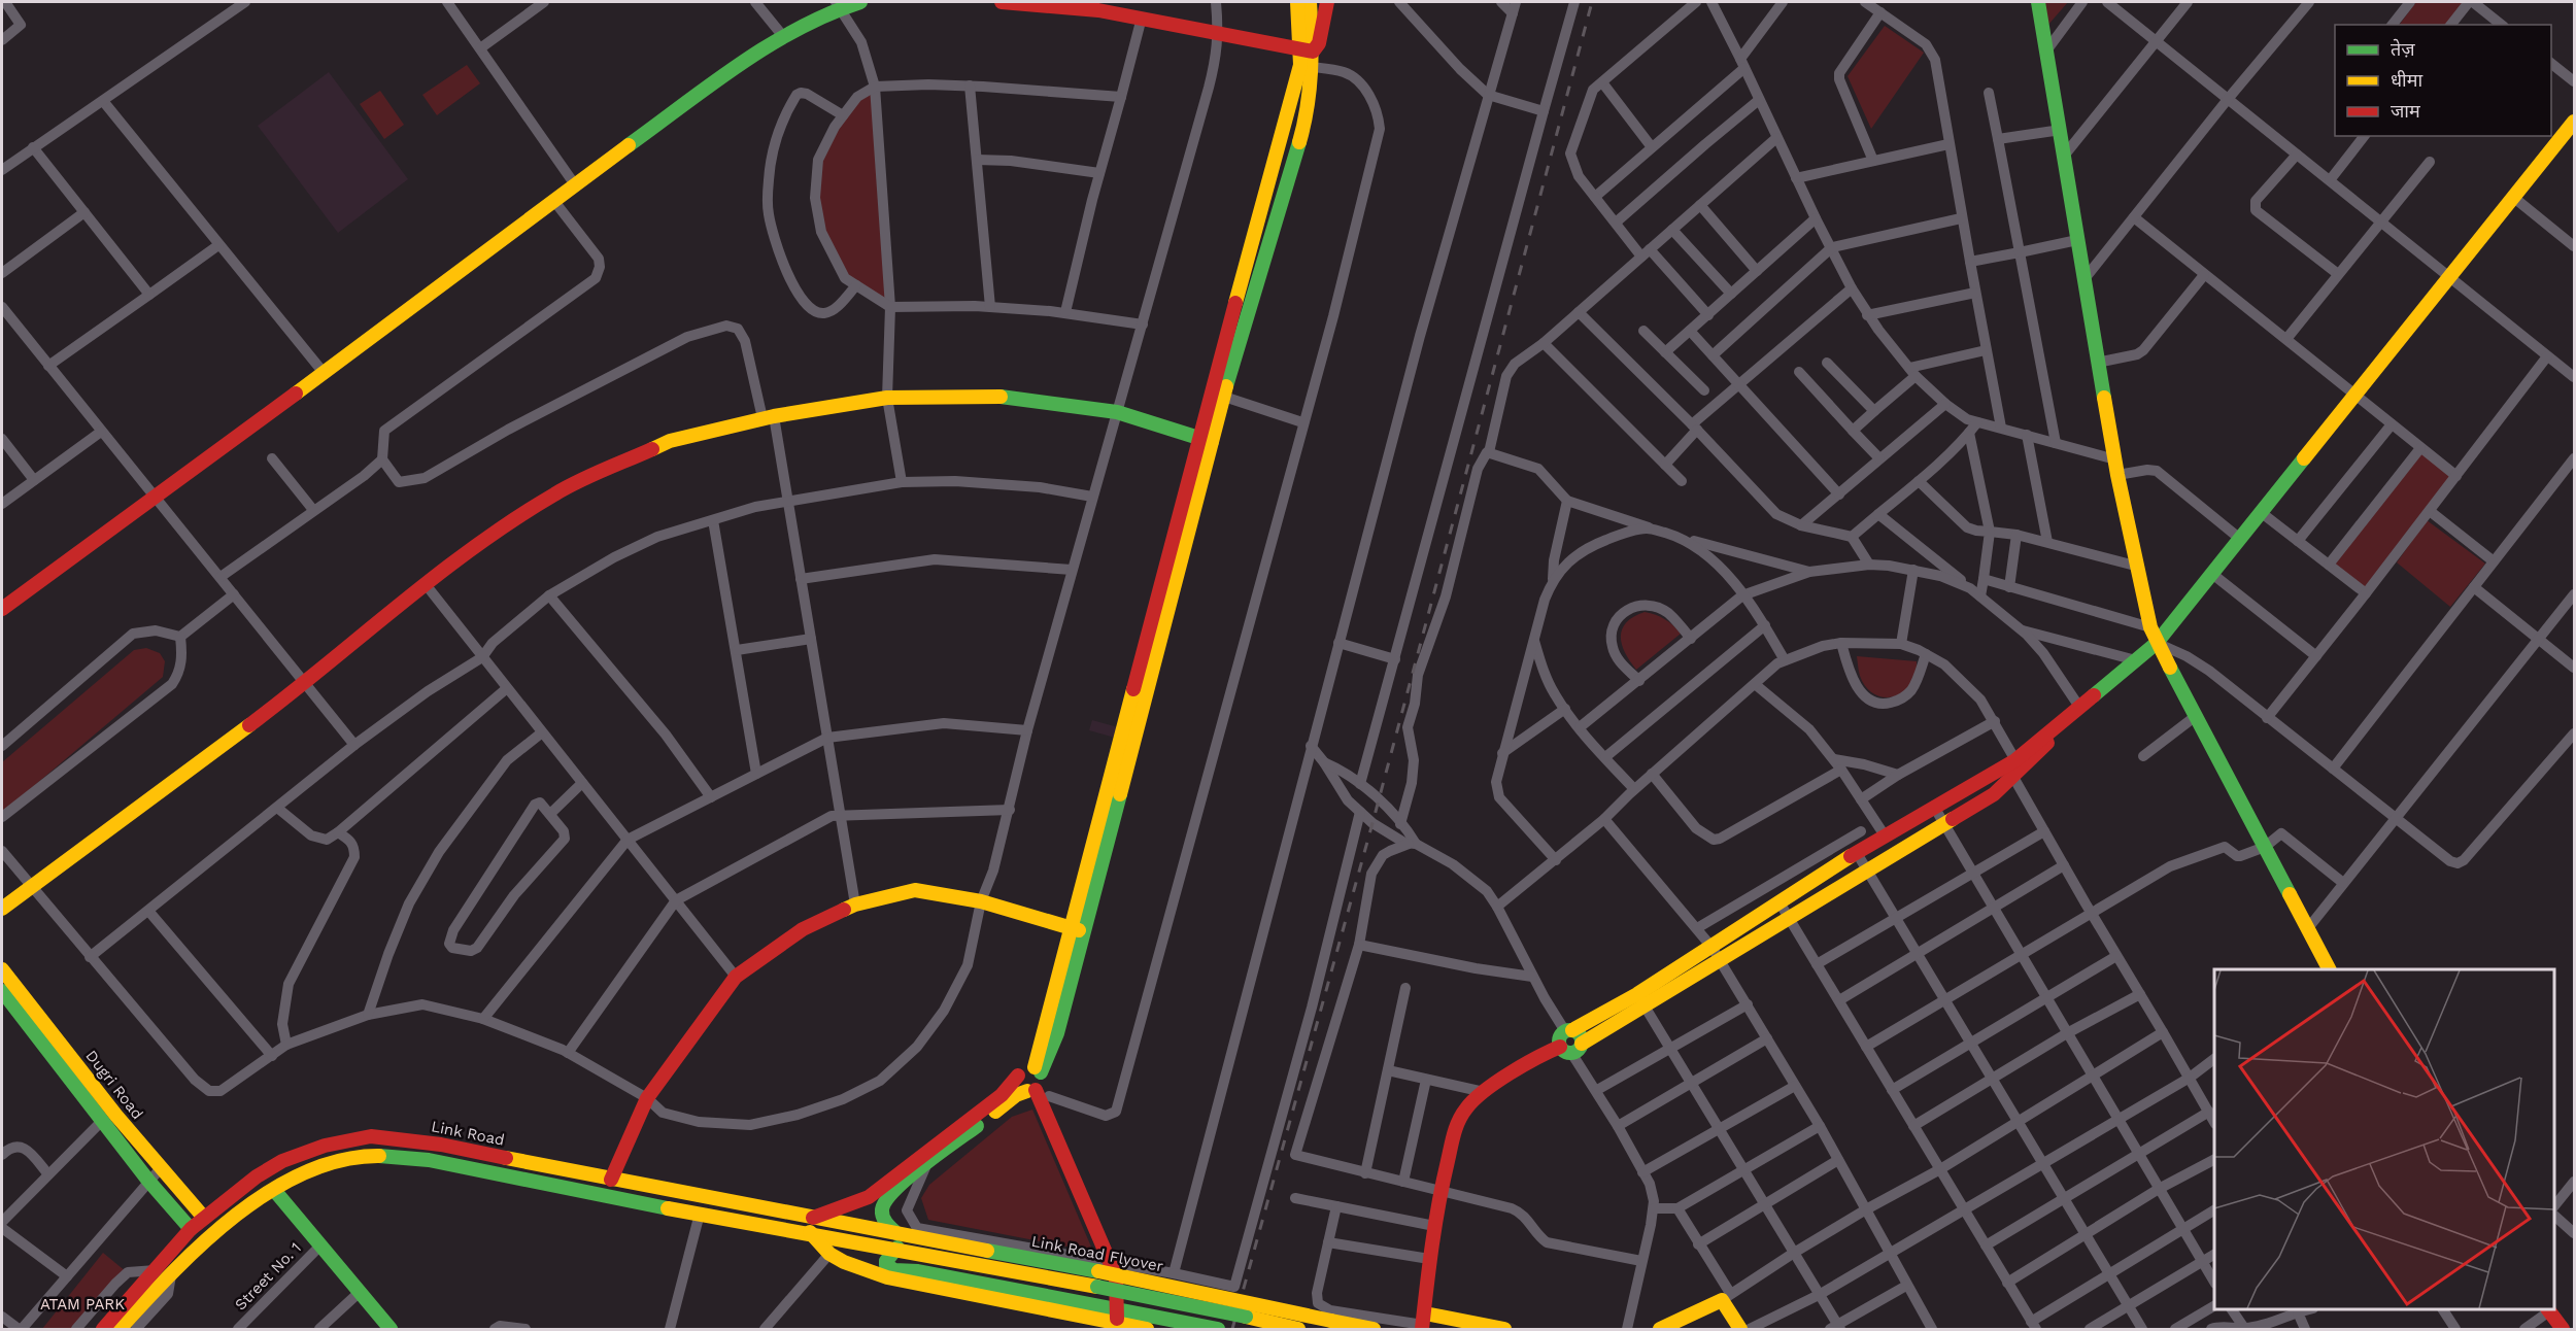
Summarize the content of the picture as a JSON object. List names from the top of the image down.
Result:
{
  "streets": {
    "street": [
      "Dugri Road",
      "Link Road",
      "Link Road Flyover",
      "Street No. 1"
    ]
  },
  "crossings": [
    ["Dugri Road", "Link Road"],
    ["Link Road", "Link Road Flyover"]
  ],
  "parks": ["ATAM PARK"],
  "legend": ["तेज़", "धीमा", "जाम"]
}
